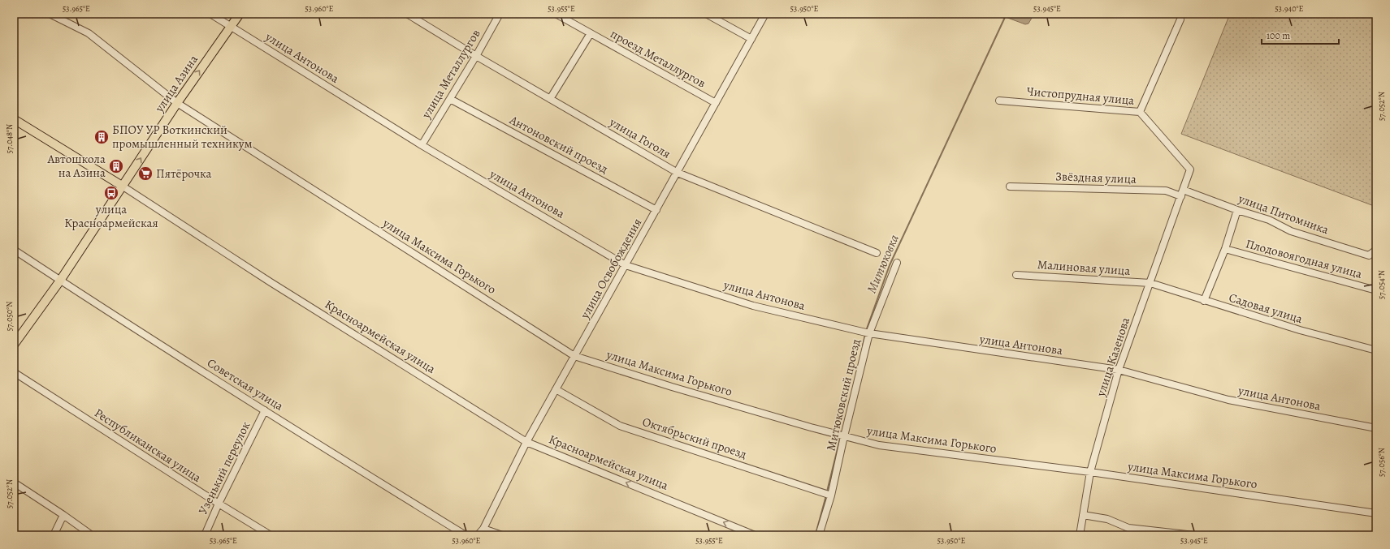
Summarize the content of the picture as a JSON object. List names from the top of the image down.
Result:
{
  "streets": {
    "main road": ["улица Азина", "Красноармейская улица"],
    "street": [
      "улица Антонова",
      "проезд Металлургов",
      "улица Металлургов",
      "Чистопрудная улица",
      "улица Гоголя",
      "Антоновский проезд",
      "Звёздная улица",
      "улица Питомника",
      "улица Максима Горького",
      "Плодовоягодная улица",
      "Малиновая улица",
      "улица Освобождения",
      "Садовая улица",
      "улица Казенова",
      "Советская улица",
      "Митюковский проезд",
      "Октябрьский проезд",
      "Республиканская улица",
      "Узенький переулок"
    ]
  },
  "crossings": [
    ["улица Антонова", "улица Металлургов"],
    ["улица Антонова", "улица Азина"],
    ["улица Антонова", "улица Освобождения"],
    ["улица Антонова", "улица Казенова"],
    ["улица Антонова", "Митюковский проезд"],
    ["проезд Металлургов", "улица Освобождения"],
    ["улица Металлургов", "улица Гоголя"],
    ["улица Металлургов", "Антоновский проезд"],
    ["улица Азина", "улица Максима Горького"],
    ["улица Азина", "Красноармейская улица"],
    ["улица Азина", "Советская улица"],
    ["Чистопрудная улица", "Звёздная улица"],
    ["Чистопрудная улица", "улица Питомника"],
    ["Чистопрудная улица", "улица Казенова"],
    ["улица Гоголя", "улица Освобождения"],
    ["Антоновский проезд", "улица Освобождения"],
    ["Звёздная улица", "улица Питомника"],
    ["Звёздная улица", "улица Казенова"],
    ["улица Питомника", "улица Казенова"],
    ["улица Максима Горького", "улица Освобождения"],
    ["улица Максима Горького", "улица Казенова"],
    ["улица Максима Горького", "Митюковский проезд"],
    ["Малиновая улица", "Садовая улица"],
    ["Малиновая улица", "улица Казенова"],
    ["улица Освобождения", "Красноармейская улица"],
    ["улица Освобождения", "Октябрьский проезд"],
    ["Садовая улица", "улица Казенова"],
    ["Советская улица", "Узенький переулок"],
    ["Митюковский проезд", "Октябрьский проезд"],
    ["Республиканская улица", "Узенький переулок"]
  ],
  "one_way": ["улица Азина"],
  "water": ["Митюковка"],
  "places": {
    "building": ["БПОУ УР Воткинский промышленный техникум", "Автошкола на Азина"],
    "supermarket": ["Пятёрочка"],
    "bus stop": ["улица Красноармейская"]
  },
  "scale_bar": "100 m",
  "coordinates": [
    "53.965°E",
    "53.960°E",
    "53.955°E",
    "53.950°E",
    "53.945°E",
    "53.940°E",
    "57.052°N",
    "57.048°N",
    "57.054°N",
    "57.050°N",
    "57.056°N"
  ]
}
